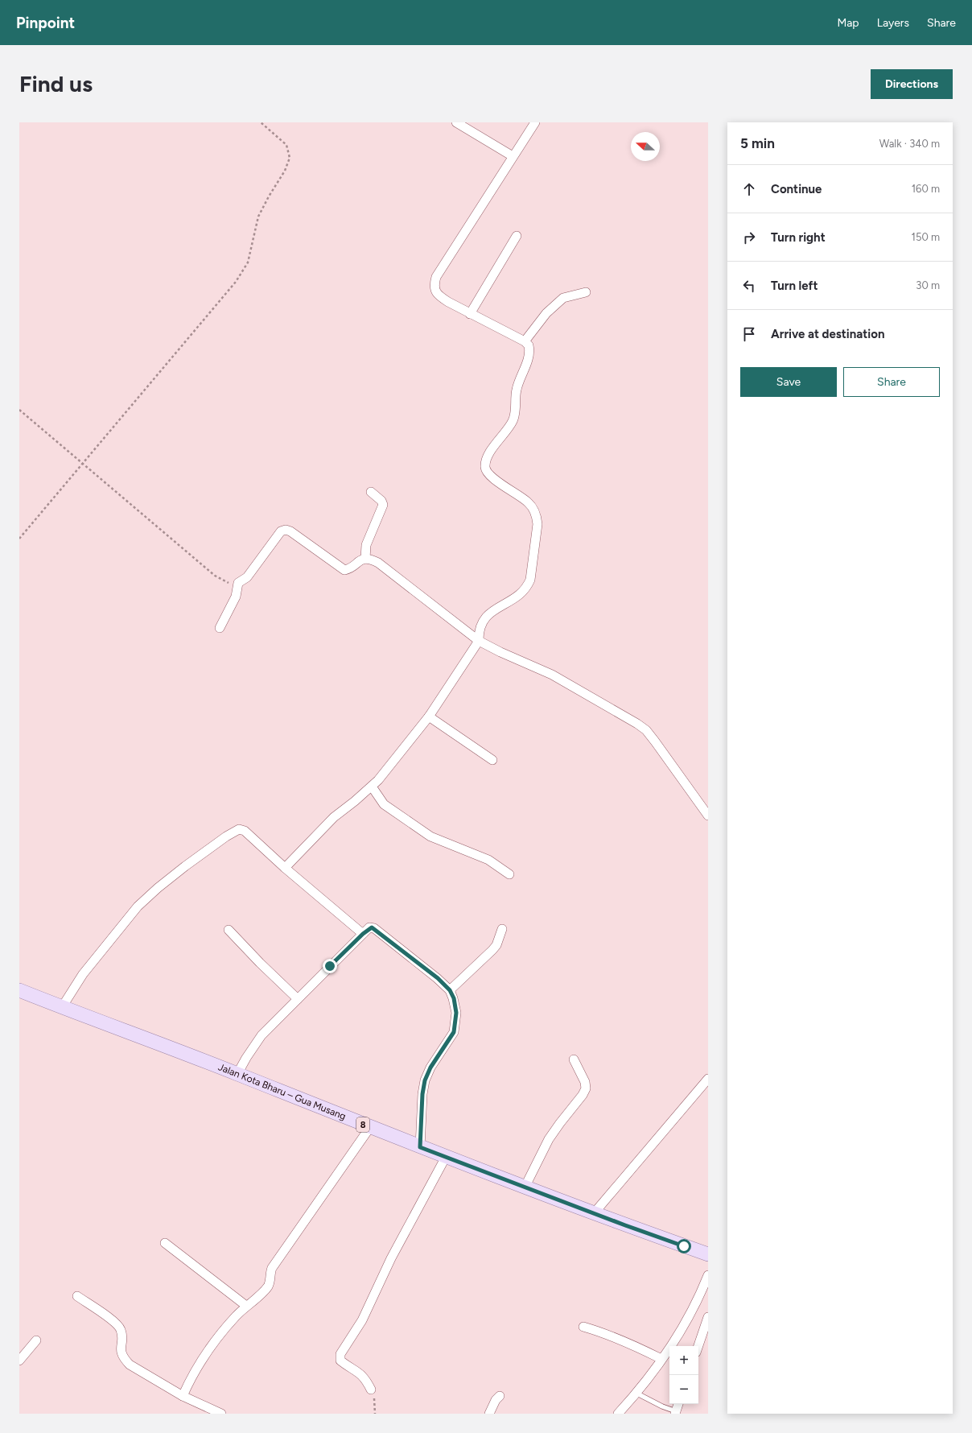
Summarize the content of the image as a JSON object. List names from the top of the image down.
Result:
{
  "streets": {
    "main road": ["Jalan Kota Bharu – Gua Musang", "8"]
  },
  "north": "left",
  "page": {
    "header": "Pinpoint",
    "nav": ["Map", "Layers", "Share"],
    "buttons": [
      "Directions",
      ["Save", "Share"]
    ],
    "title": "Find us",
    "heading": ["5 min", "Walk · 340 m"],
    "list": [
      ["Continue", "160 m"],
      ["Turn right", "150 m"],
      ["Turn left", "30 m"],
      "Arrive at destination"
    ],
    "map_buttons": ["+", "−"]
  }
}
